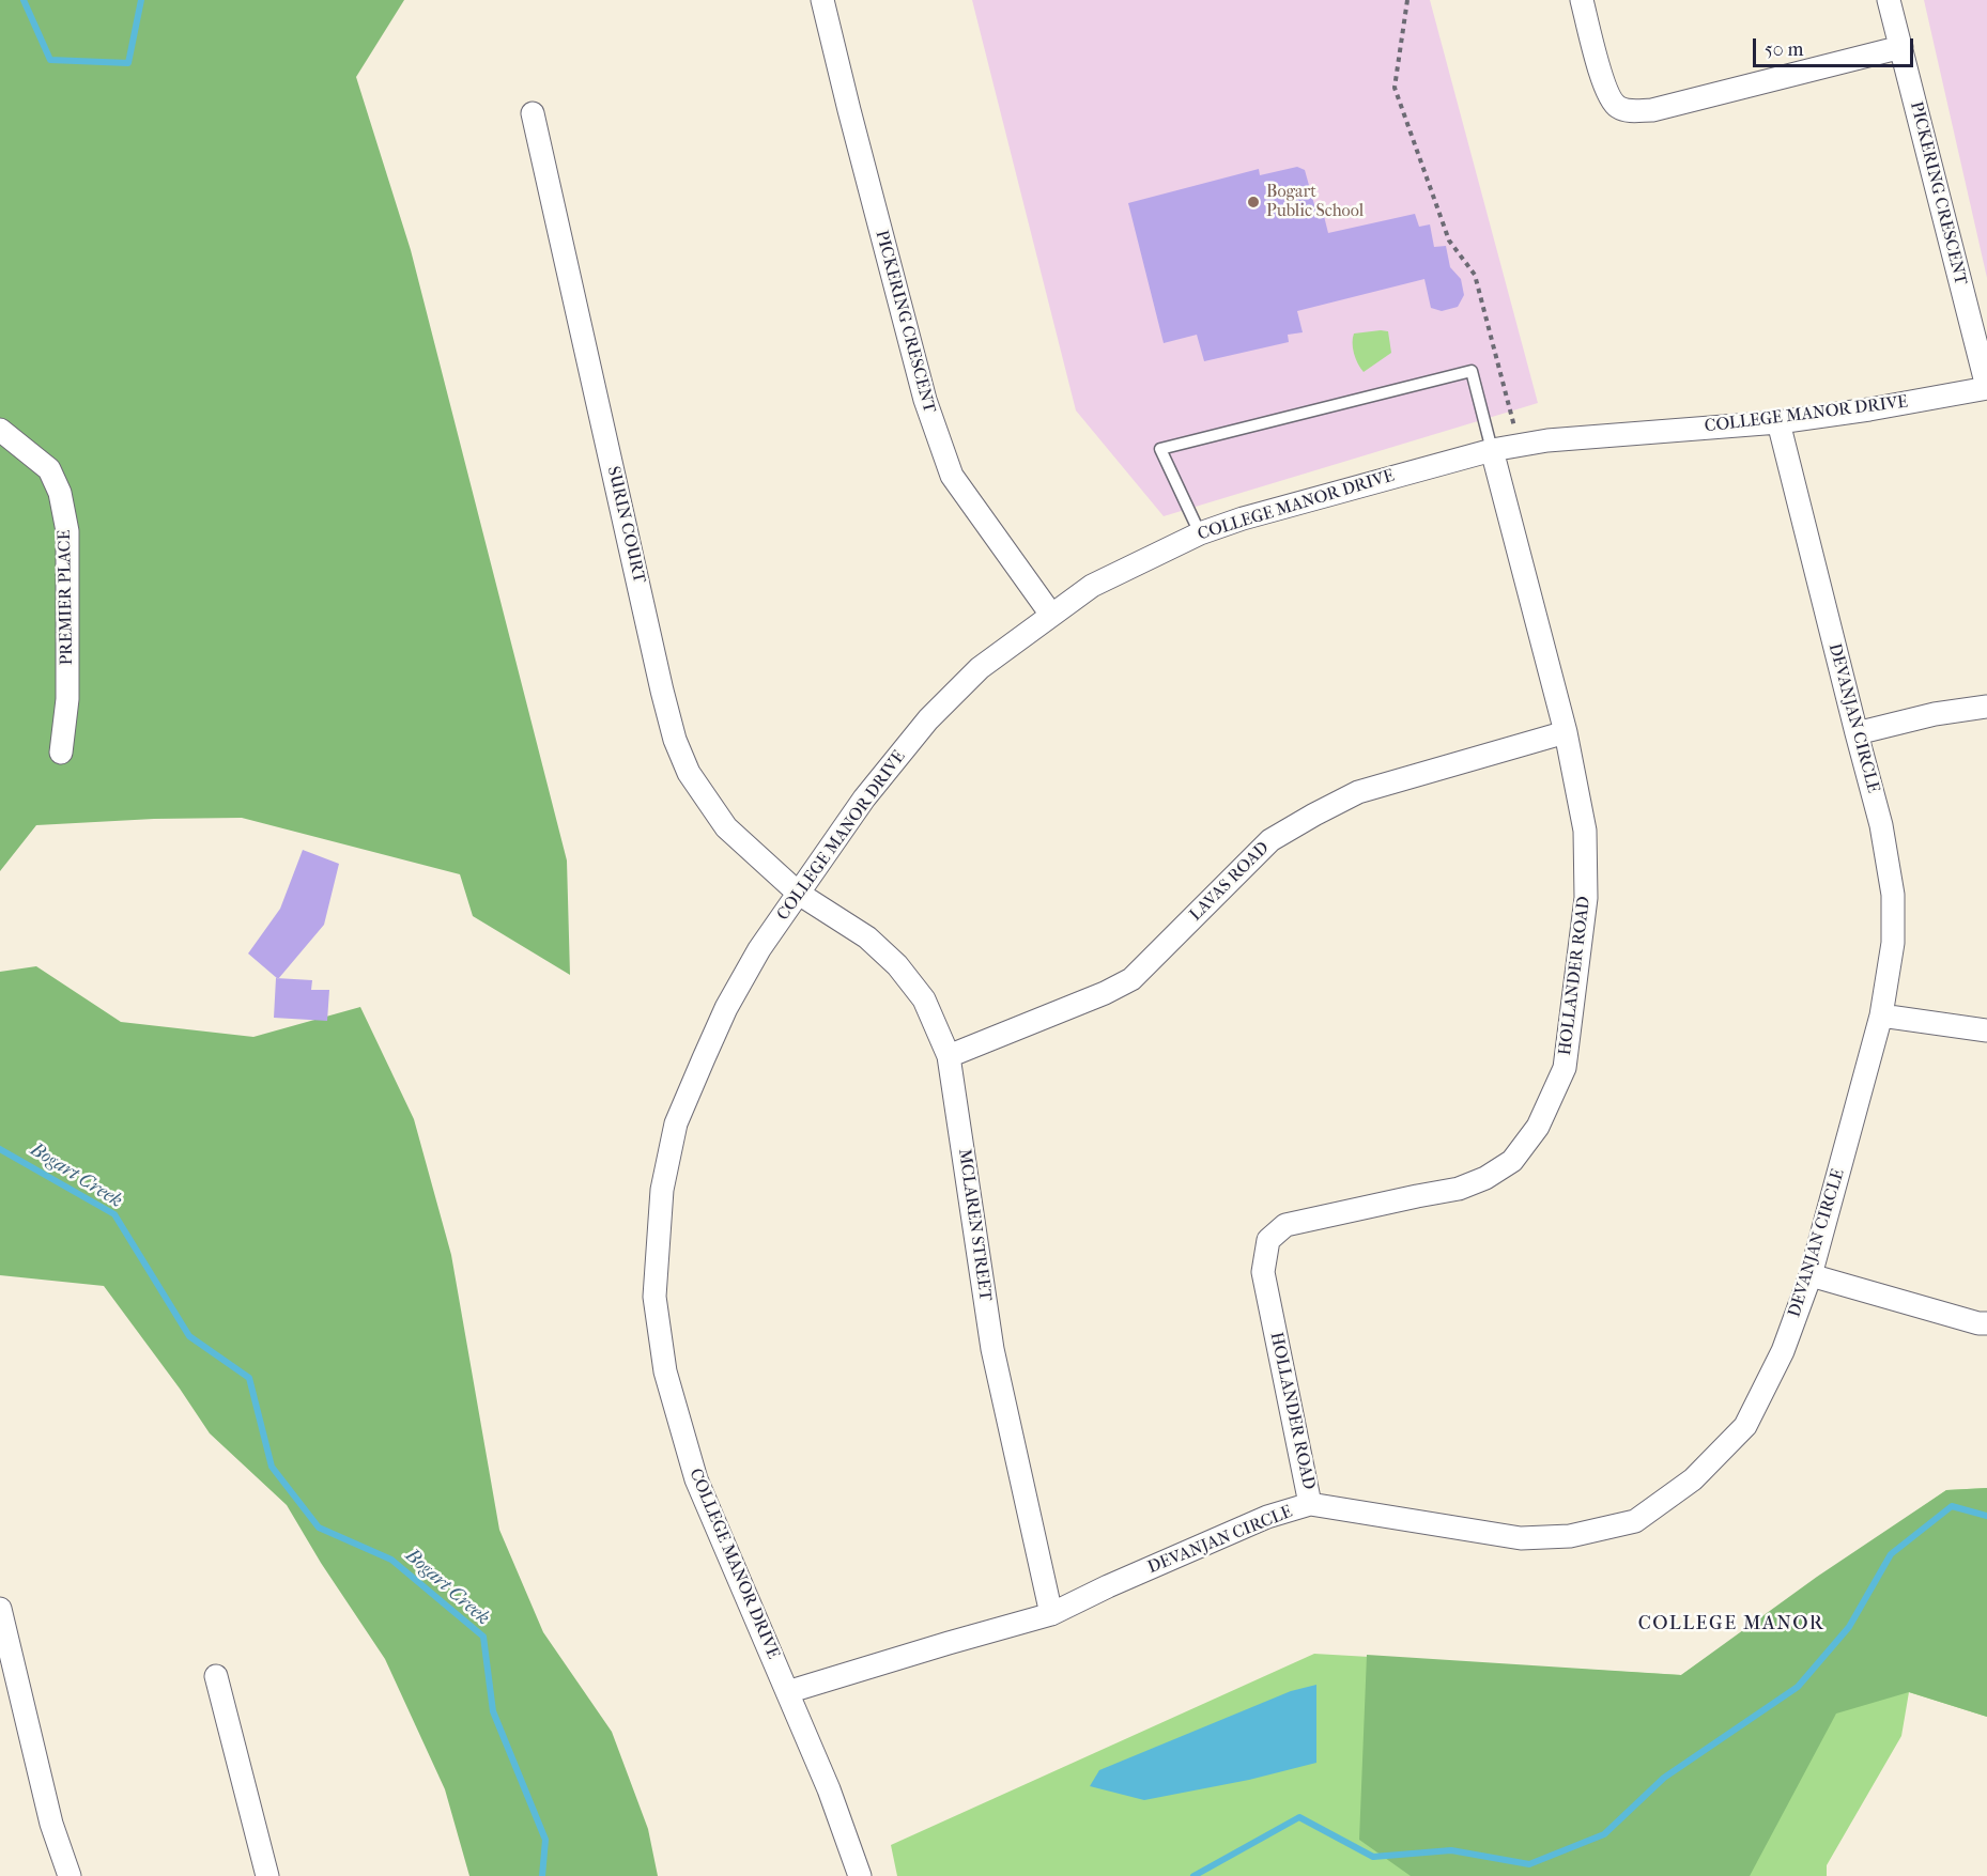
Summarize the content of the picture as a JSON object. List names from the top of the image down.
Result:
{
  "streets": {
    "street": [
      "PICKERING CRESCENT",
      "COLLEGE MANOR DRIVE",
      "SURIN COURT",
      "PREMIER PLACE",
      "DEVANJAN CIRCLE",
      "LAVAS ROAD",
      "HOLLANDER ROAD",
      "MCLAREN STREET"
    ]
  },
  "crossings": [
    ["PICKERING CRESCENT", "COLLEGE MANOR DRIVE"],
    ["COLLEGE MANOR DRIVE", "SURIN COURT"],
    ["COLLEGE MANOR DRIVE", "DEVANJAN CIRCLE"],
    ["COLLEGE MANOR DRIVE", "HOLLANDER ROAD"],
    ["COLLEGE MANOR DRIVE", "MCLAREN STREET"],
    ["SURIN COURT", "MCLAREN STREET"],
    ["DEVANJAN CIRCLE", "HOLLANDER ROAD"],
    ["DEVANJAN CIRCLE", "MCLAREN STREET"],
    ["LAVAS ROAD", "HOLLANDER ROAD"],
    ["LAVAS ROAD", "MCLAREN STREET"]
  ],
  "districts": ["COLLEGE MANOR"],
  "water": ["Bogart Creek"],
  "places": ["Bogart Public School"],
  "scale_bar": "50 m"
}
